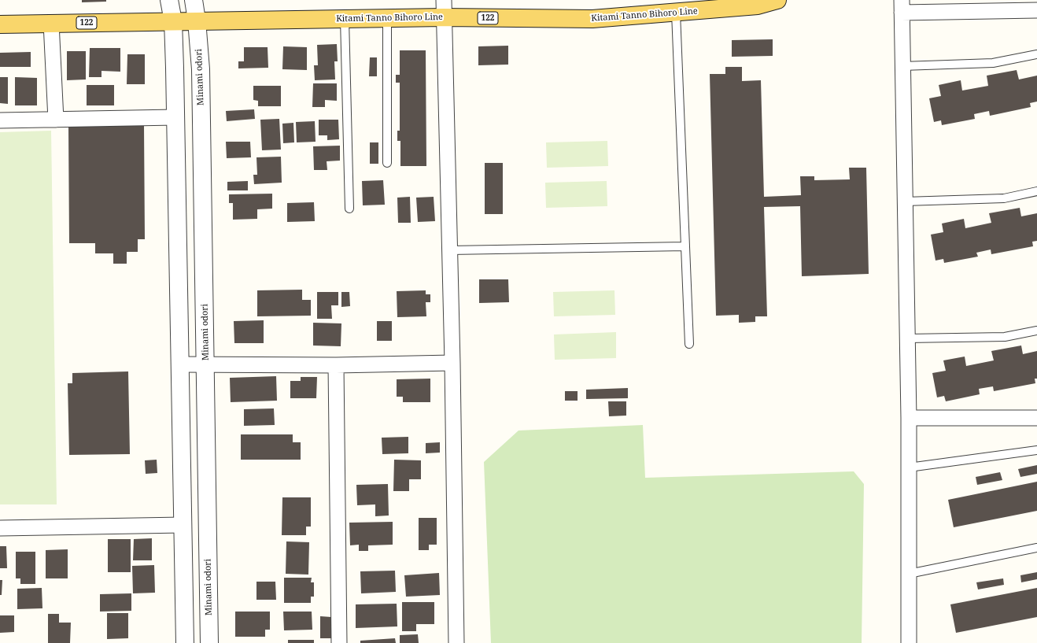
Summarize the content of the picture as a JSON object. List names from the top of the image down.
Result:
{
  "streets": {
    "main road": ["Kitami Tanno Bihoro Line", "122"],
    "street": ["Minami odori"]
  },
  "crossings": [
    ["Kitami Tanno Bihoro Line", "Minami odori"]
  ]
}
